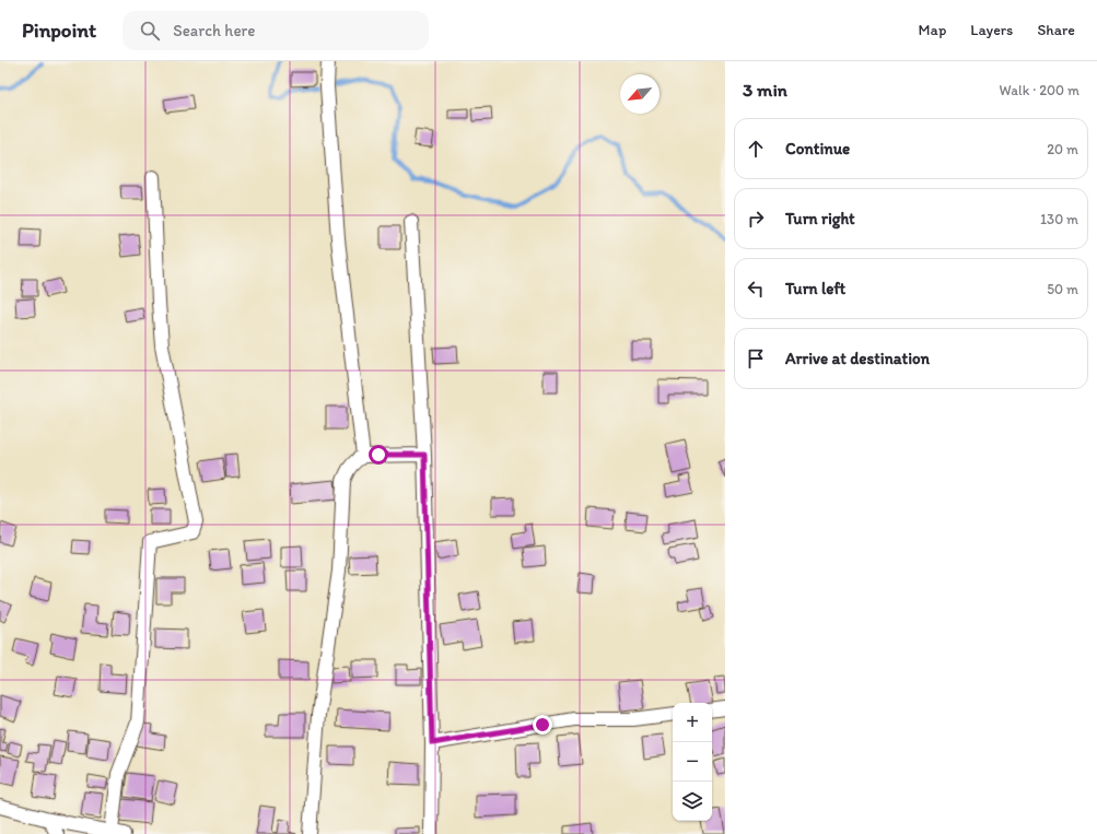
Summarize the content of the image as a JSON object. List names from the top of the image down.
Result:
{
  "north": "bottom left",
  "page": {
    "header": "Pinpoint",
    "search": "Search here",
    "nav": ["Map", "Layers", "Share"],
    "heading": ["3 min", "Walk · 200 m"],
    "list": [
      ["Continue", "20 m"],
      ["Turn right", "130 m"],
      ["Turn left", "50 m"],
      "Arrive at destination"
    ],
    "map_buttons": ["+", "−"]
  }
}
